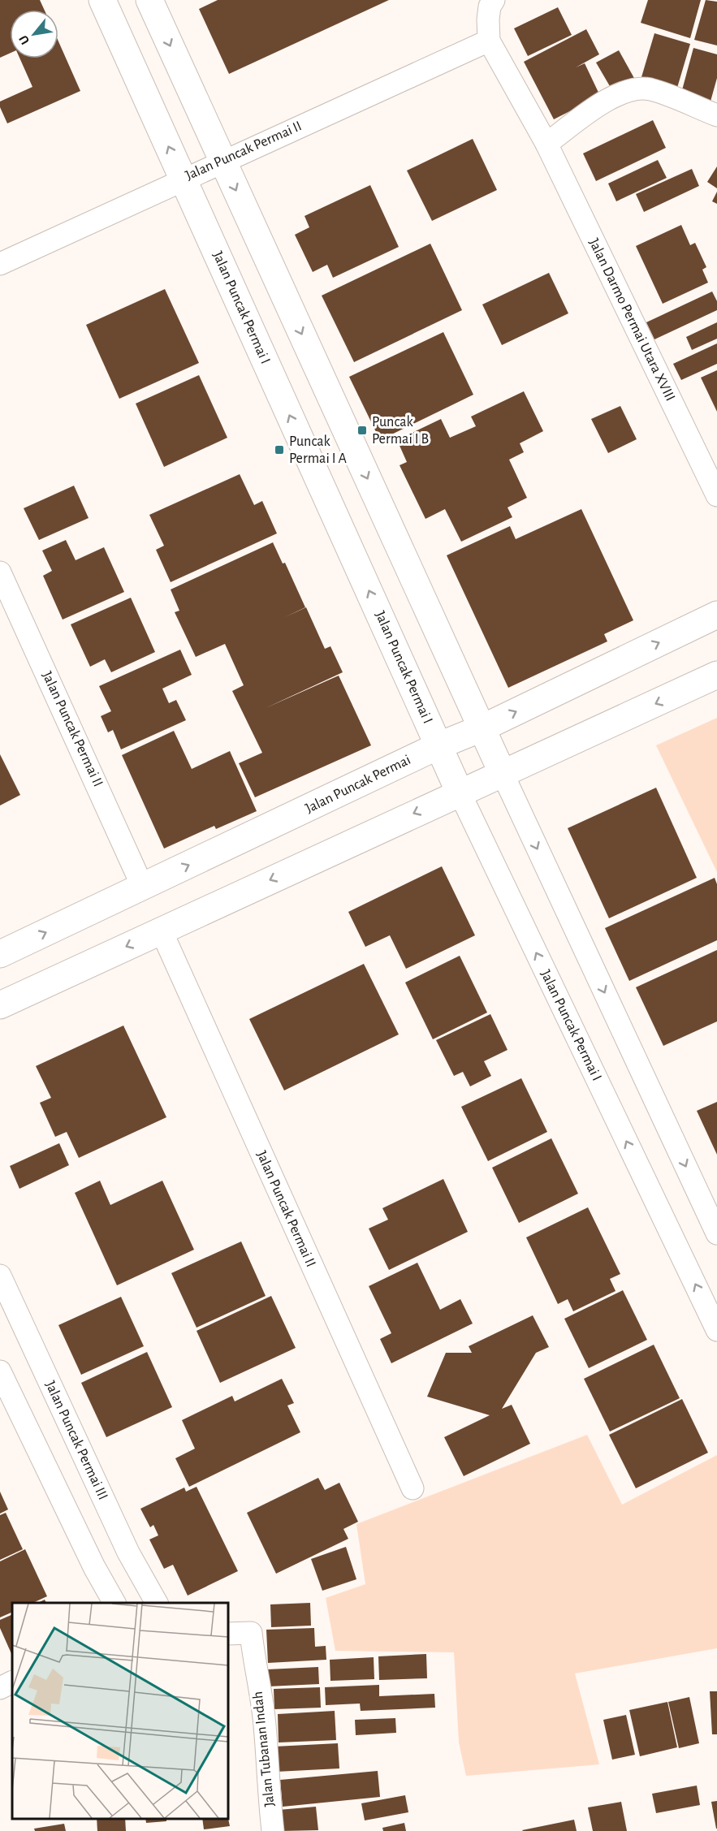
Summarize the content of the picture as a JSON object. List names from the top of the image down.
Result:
{
  "streets": {
    "street": [
      "Jalan Puncak Permai II",
      "Jalan Puncak Permai I",
      "Jalan Darmo Permai Utara XVIII",
      "Jalan Puncak Permai",
      "Jalan Puncak Permai III",
      "Jalan Tubanan Indah"
    ]
  },
  "crossings": [
    ["Jalan Puncak Permai II", "Jalan Puncak Permai I"],
    ["Jalan Puncak Permai II", "Jalan Darmo Permai Utara XVIII"],
    ["Jalan Puncak Permai II", "Jalan Puncak Permai"],
    ["Jalan Puncak Permai I", "Jalan Puncak Permai"]
  ],
  "places": {
    "transit": ["Puncak Permai I B", "Puncak Permai I A"]
  },
  "north": "bottom left"
}
